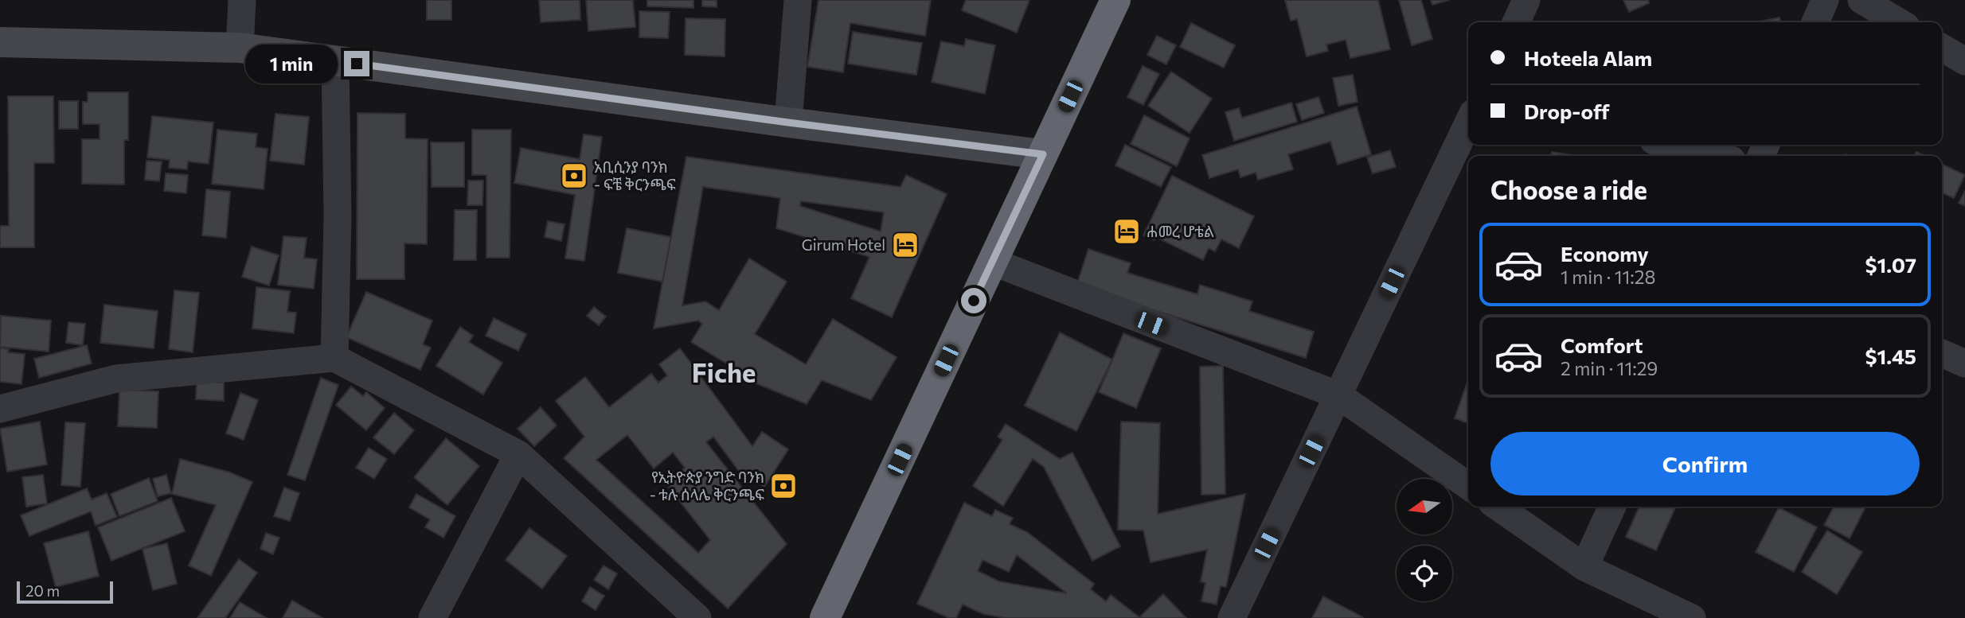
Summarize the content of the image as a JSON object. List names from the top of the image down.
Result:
{
  "districts": ["Fiche"],
  "places": {
    "bank": ["አቢሲንያ ባንክ - ፍቼ ቅርንጫፍ", "የኢትዮጵያ ንግድ ባንክ - ቱሉ ሰላሌ ቅርንጫፍ"],
    "hotel": ["ሐመረ ሆቴል", "Girum Hotel"]
  },
  "scale_bar": "20 m",
  "north": "left",
  "page": {
    "banner": ["Hoteela Alam", "Drop-off"],
    "bubble": "1 min",
    "heading": "Choose a ride",
    "list": [
      {
        "name": "Economy",
        "note": "1 min · 11:28",
        "value": "$1.07"
      },
      {
        "name": "Comfort",
        "note": "2 min · 11:29",
        "value": "$1.45"
      }
    ],
    "buttons": "Confirm",
    "scale": "20 m"
  }
}
